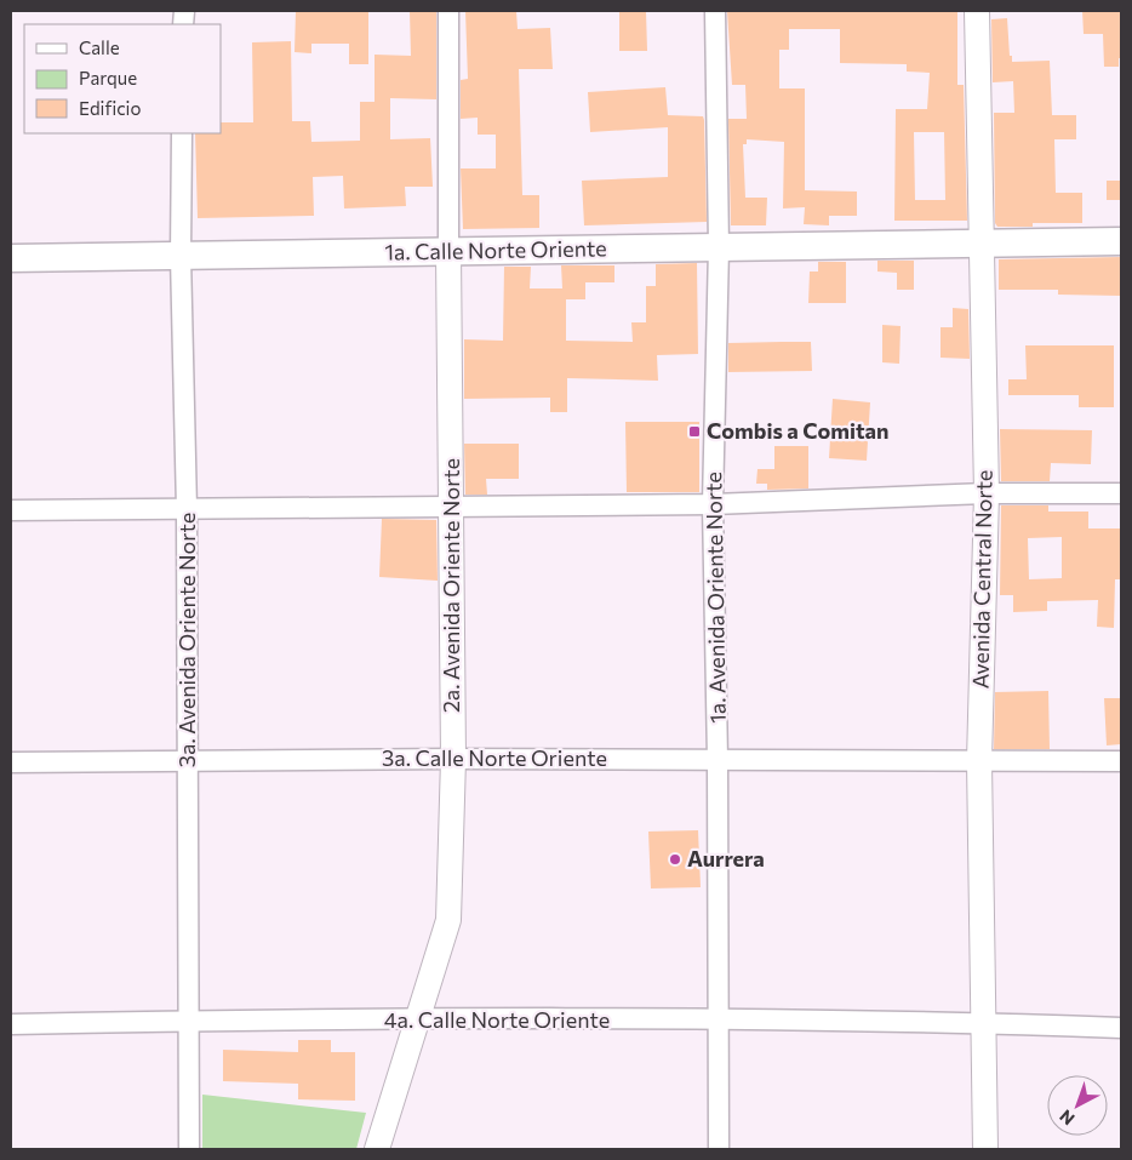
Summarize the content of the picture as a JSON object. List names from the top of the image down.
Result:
{
  "streets": {
    "main road": ["1a. Calle Norte Oriente"],
    "street": [
      "Avenida Central Norte",
      "2a. Avenida Oriente Norte",
      "1a. Avenida Oriente Norte",
      "3a. Avenida Oriente Norte",
      "3a. Calle Norte Oriente",
      "4a. Calle Norte Oriente"
    ]
  },
  "crossings": [
    ["1a. Calle Norte Oriente", "Avenida Central Norte"],
    ["1a. Calle Norte Oriente", "2a. Avenida Oriente Norte"],
    ["1a. Calle Norte Oriente", "1a. Avenida Oriente Norte"],
    ["1a. Calle Norte Oriente", "3a. Avenida Oriente Norte"],
    ["Avenida Central Norte", "3a. Calle Norte Oriente"],
    ["Avenida Central Norte", "4a. Calle Norte Oriente"],
    ["2a. Avenida Oriente Norte", "3a. Calle Norte Oriente"],
    ["2a. Avenida Oriente Norte", "4a. Calle Norte Oriente"],
    ["1a. Avenida Oriente Norte", "3a. Calle Norte Oriente"],
    ["1a. Avenida Oriente Norte", "4a. Calle Norte Oriente"],
    ["3a. Avenida Oriente Norte", "3a. Calle Norte Oriente"],
    ["3a. Avenida Oriente Norte", "4a. Calle Norte Oriente"]
  ],
  "places": {
    "transit": ["Combis a Comitan"],
    "other": ["Aurrera"]
  },
  "legend": ["Calle", "Parque", "Edificio"],
  "north": "bottom left"
}
